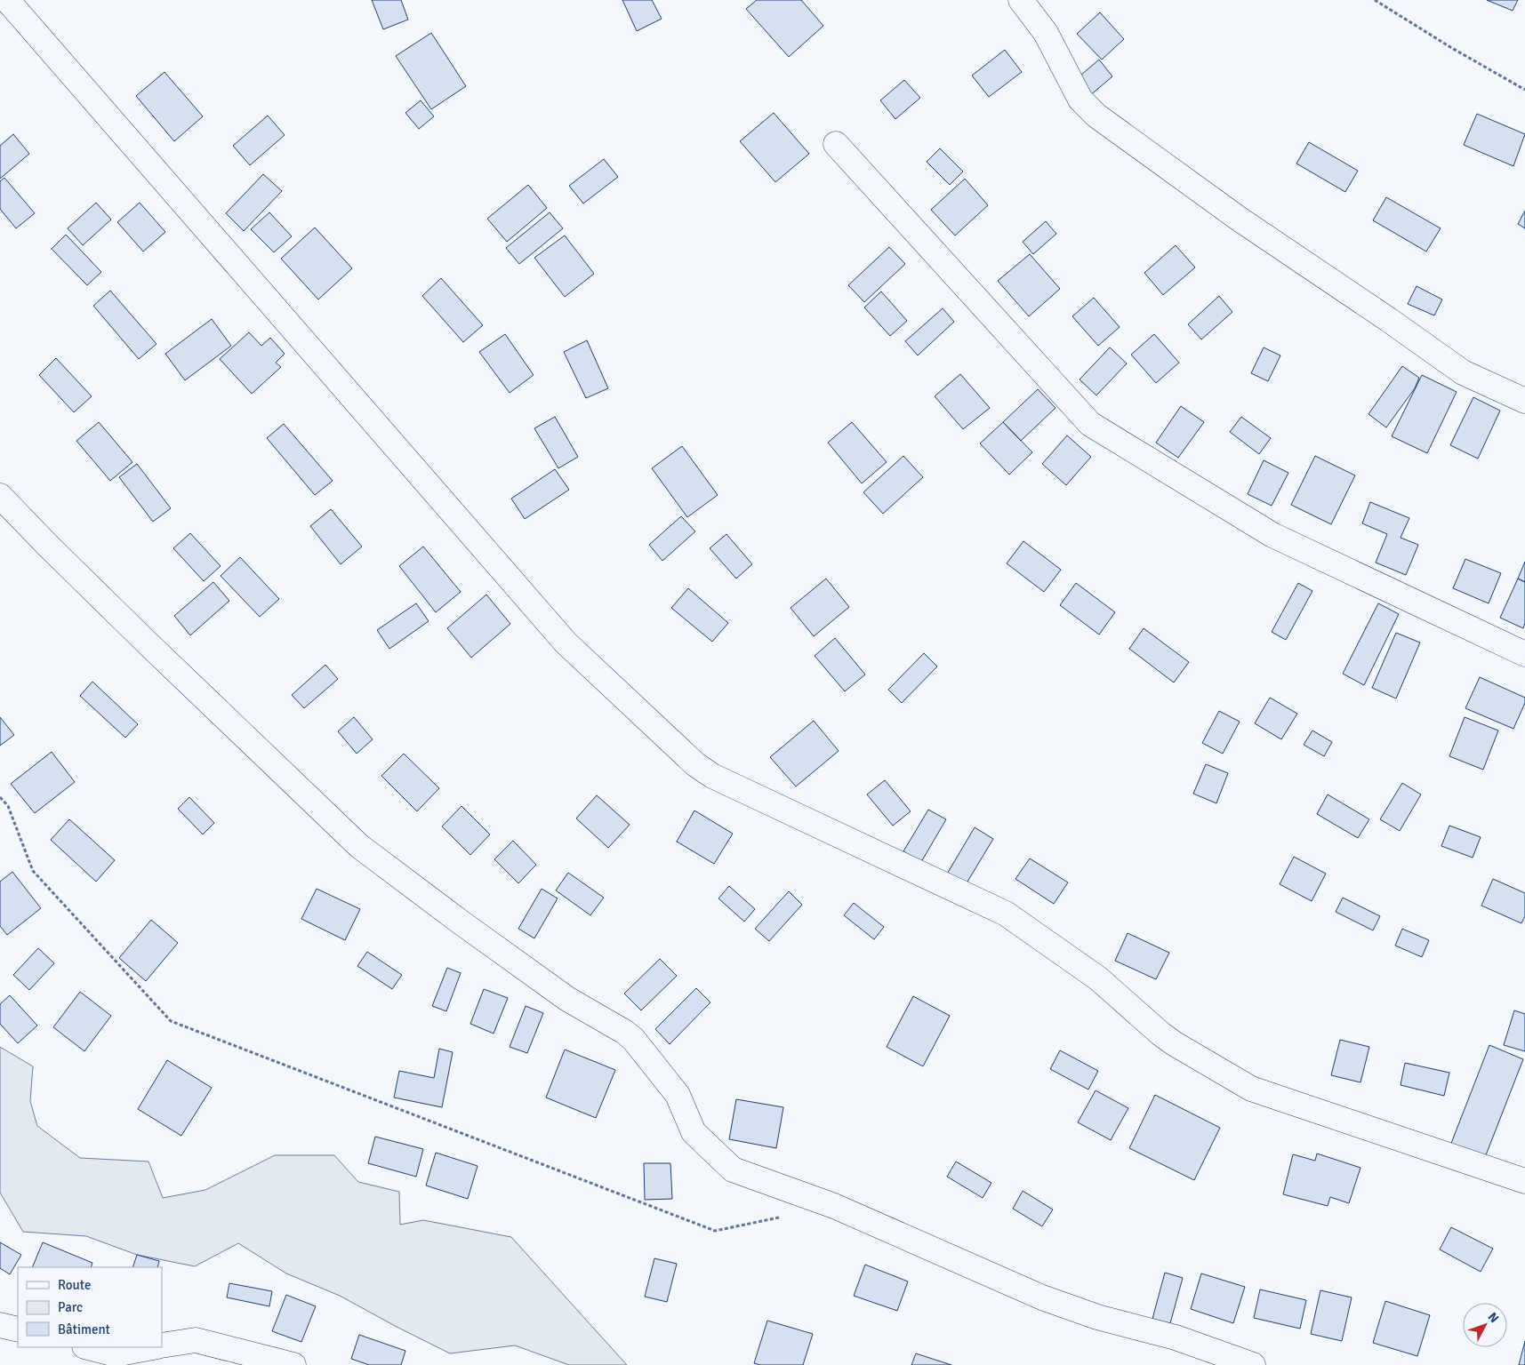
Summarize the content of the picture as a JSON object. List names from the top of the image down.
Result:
{
  "legend": ["Route", "Parc", "Bâtiment"],
  "north": "top right"
}
